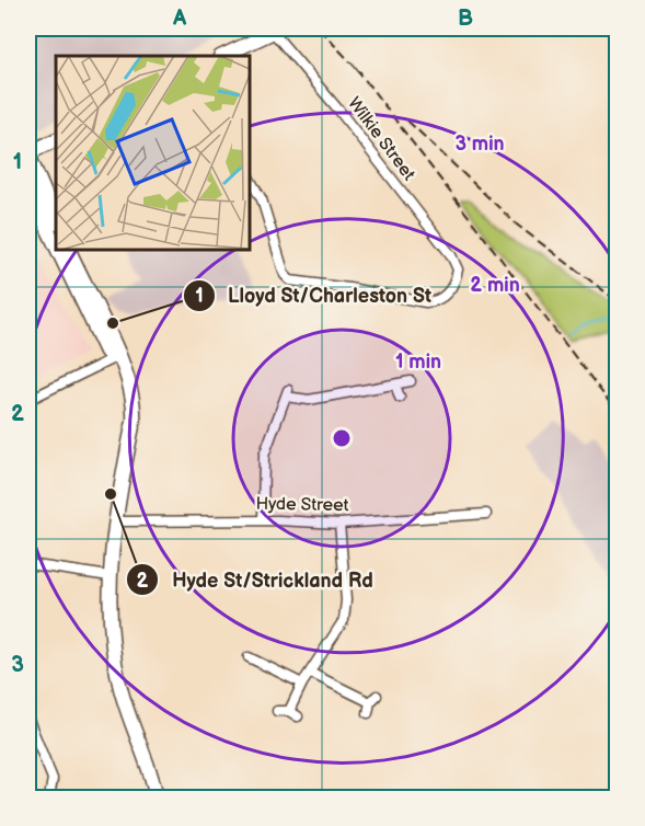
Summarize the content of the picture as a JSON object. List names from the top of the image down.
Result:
{
  "streets": {
    "street": ["Wilkie Street", "Hyde Street"]
  },
  "places": ["Lloyd St/Charleston St", "Hyde St/Strickland Rd"],
  "grid": {
    "columns": ["A", "B"],
    "rows": ["1", "2", "3"]
  },
  "rings": ["3 min", "2 min", "1 min"]
}
